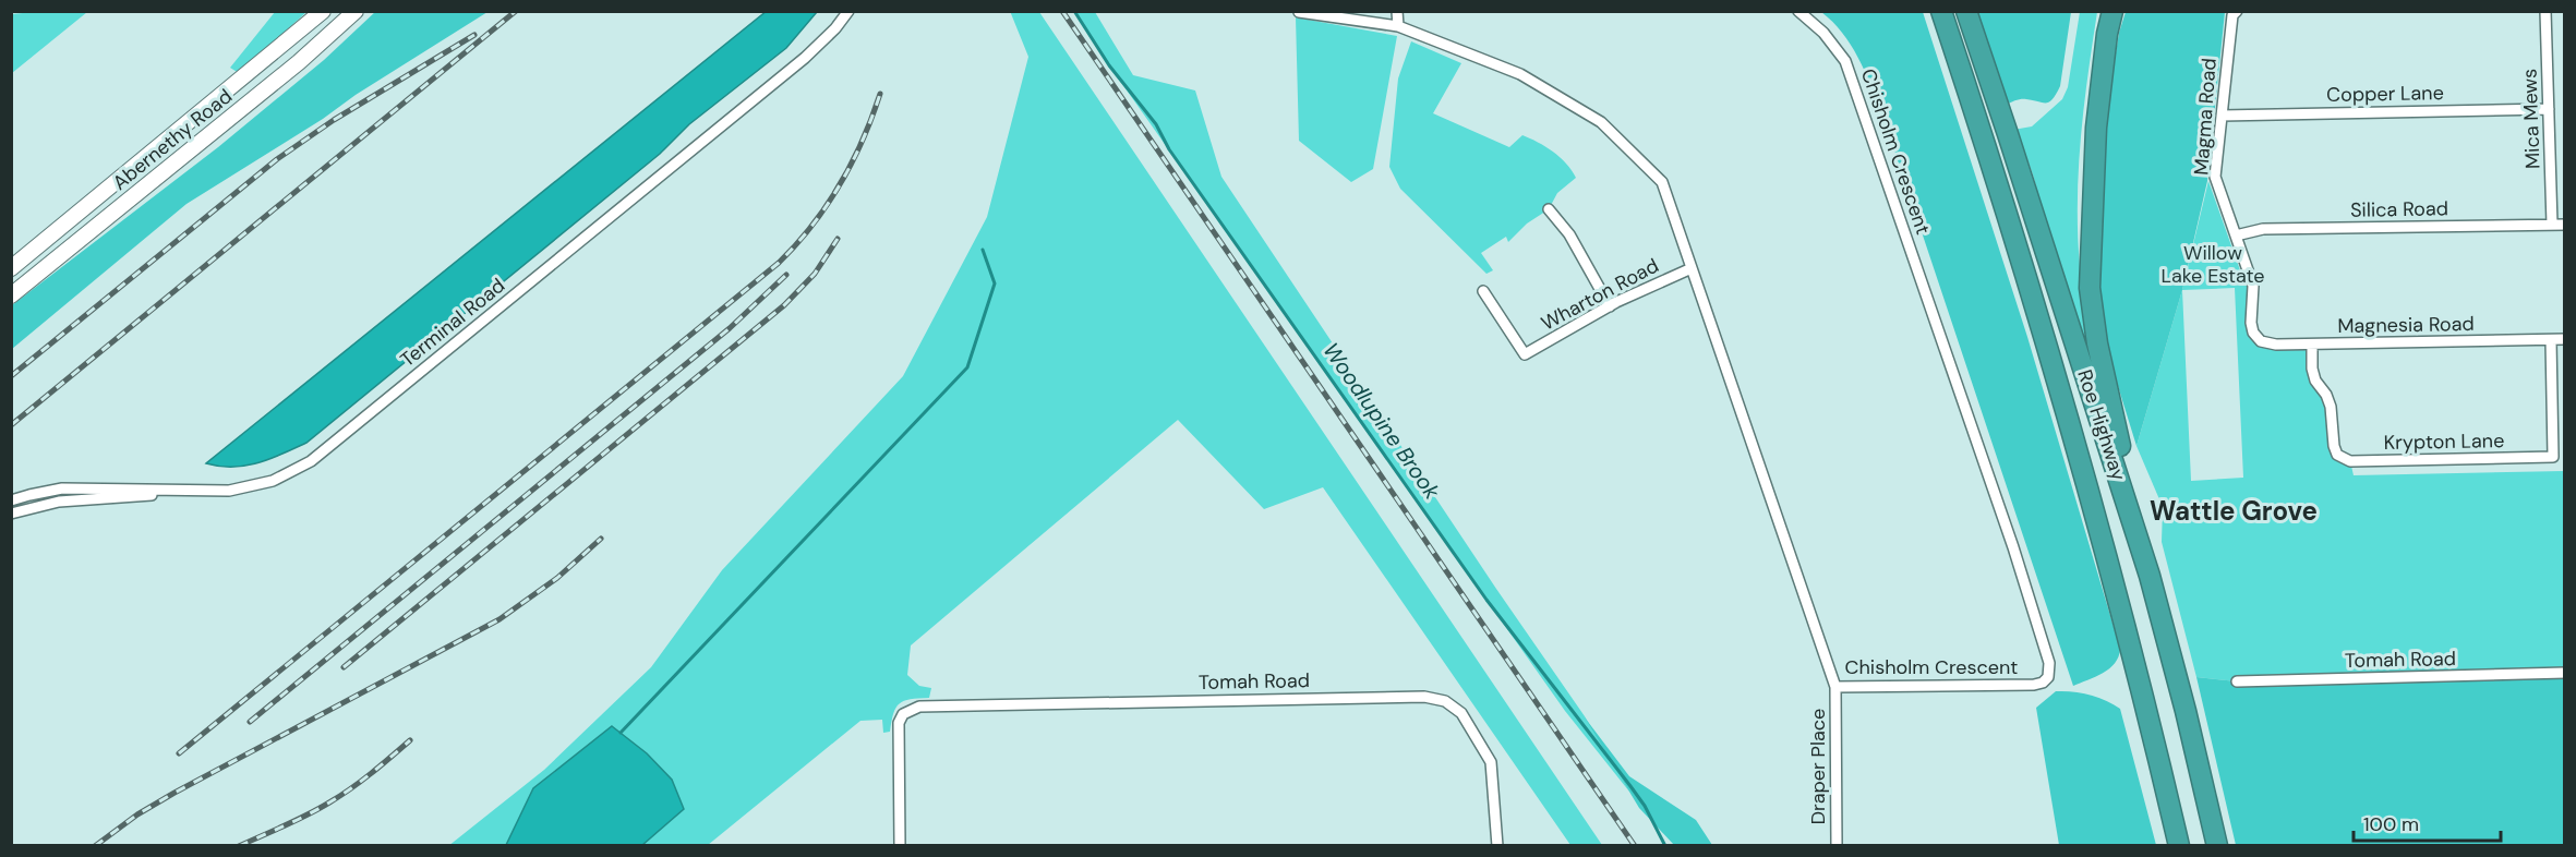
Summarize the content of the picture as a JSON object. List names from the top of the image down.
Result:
{
  "streets": {
    "highway": ["Roe Highway"],
    "main road": ["Abernethy Road"],
    "street": [
      "Copper Lane",
      "Magma Road",
      "Mica Mews",
      "Chisholm Crescent",
      "Silica Road",
      "Wharton Road",
      "Terminal Road",
      "Magnesia Road",
      "Krypton Lane",
      "Tomah Road",
      "Draper Place"
    ]
  },
  "crossings": [
    ["Copper Lane", "Magma Road"],
    ["Copper Lane", "Mica Mews"],
    ["Magma Road", "Silica Road"],
    ["Magma Road", "Magnesia Road"],
    ["Mica Mews", "Silica Road"],
    ["Chisholm Crescent", "Wharton Road"],
    ["Chisholm Crescent", "Draper Place"],
    ["Magnesia Road", "Krypton Lane"]
  ],
  "districts": ["Wattle Grove"],
  "water": ["Woodlupine Brook"],
  "parks": ["Willow Lake Estate"],
  "scale_bar": "100 m"
}
